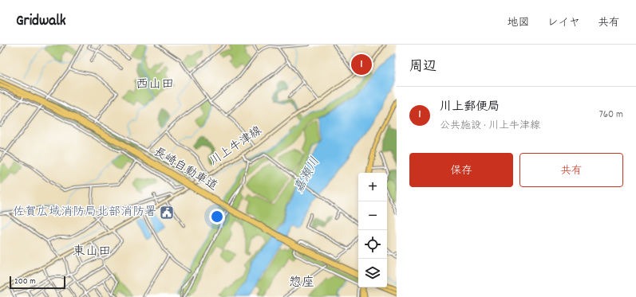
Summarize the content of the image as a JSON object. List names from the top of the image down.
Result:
{
  "streets": {
    "highway": ["長崎自動車道"],
    "main road": ["川上牛津線"]
  },
  "districts": ["西山田", "東山田", "惣座"],
  "water": ["嘉瀬川"],
  "places": {
    "public building": ["佐賀広域消防局北部消防署"]
  },
  "scale_bar": "200 m",
  "page": {
    "header": "Gridwalk",
    "nav": ["地図", "レイヤ", "共有"],
    "heading": "周辺",
    "pins": "1",
    "list": [
      {
        "mark": "1",
        "name": "川上郵便局",
        "note": "公共施設 · 川上牛津線",
        "value": "760 m"
      }
    ],
    "buttons": ["保存", "共有"],
    "map_buttons": ["+", "−"],
    "scale": "200 m"
  }
}
